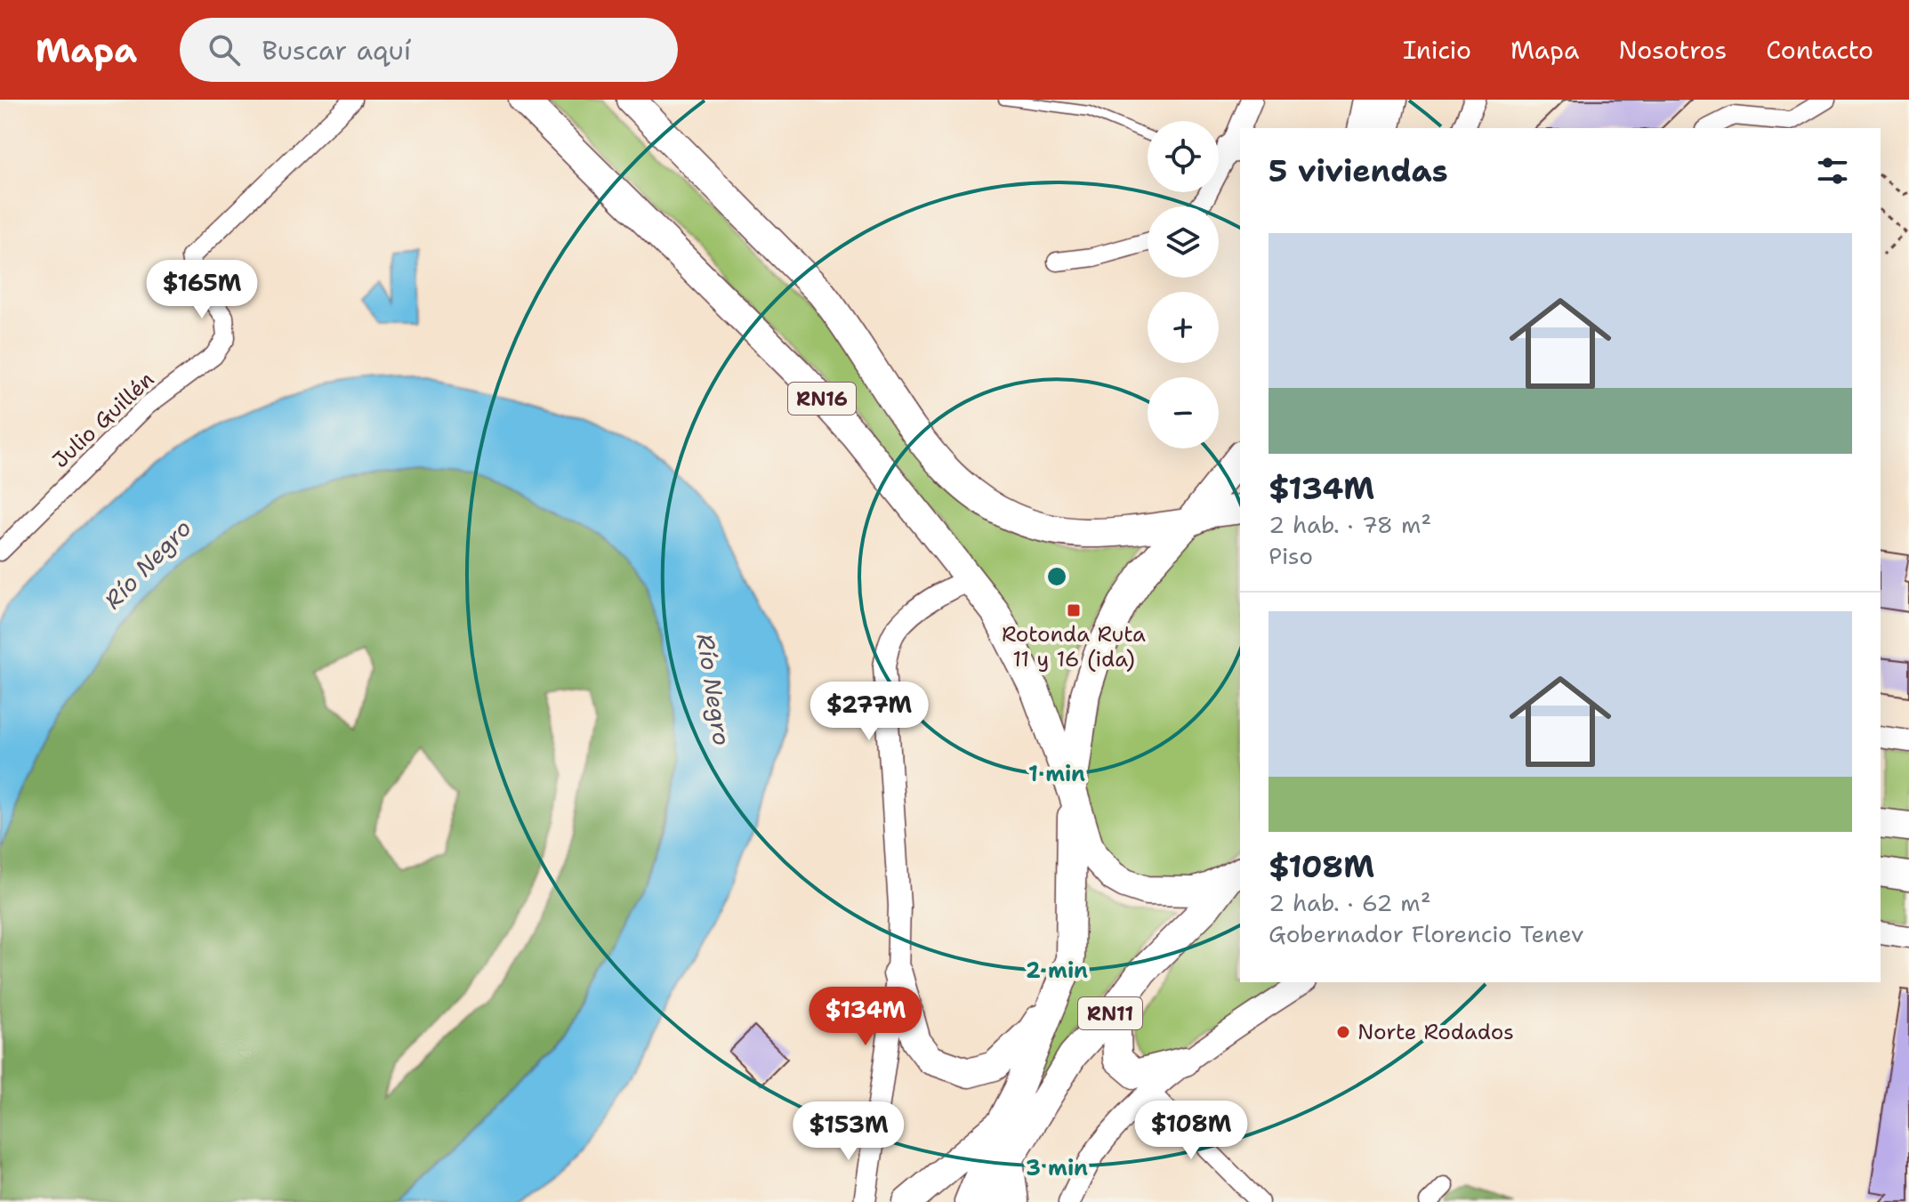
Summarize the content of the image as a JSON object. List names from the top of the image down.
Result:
{
  "streets": {
    "highway": ["RN16", "RN11"],
    "street": ["Julio Guillén"]
  },
  "crossings": [
    ["RN16", "RN11"]
  ],
  "water": ["Río Negro"],
  "places": {
    "transit": ["Rotonda Ruta 11 y 16 (ida)"],
    "other": ["Norte Rodados"]
  },
  "page": {
    "header": "Mapa",
    "search": "Buscar aquí",
    "nav": [
      "Inicio",
      "Mapa",
      "Nosotros",
      "Contacto"
    ],
    "map_buttons": ["+", "−"],
    "heading": "5 viviendas",
    "list": [
      {
        "name": "$134M",
        "note": "2 hab. · 78 m² · Piso"
      },
      {
        "name": "$108M",
        "note": "2 hab. · 62 m² · Gobernador Florencio Tenev"
      }
    ],
    "price": [
      "$165M",
      "$277M",
      "$134M",
      "$108M",
      "$153M"
    ]
  },
  "rings": ["1 min", "2 min", "3 min"]
}
